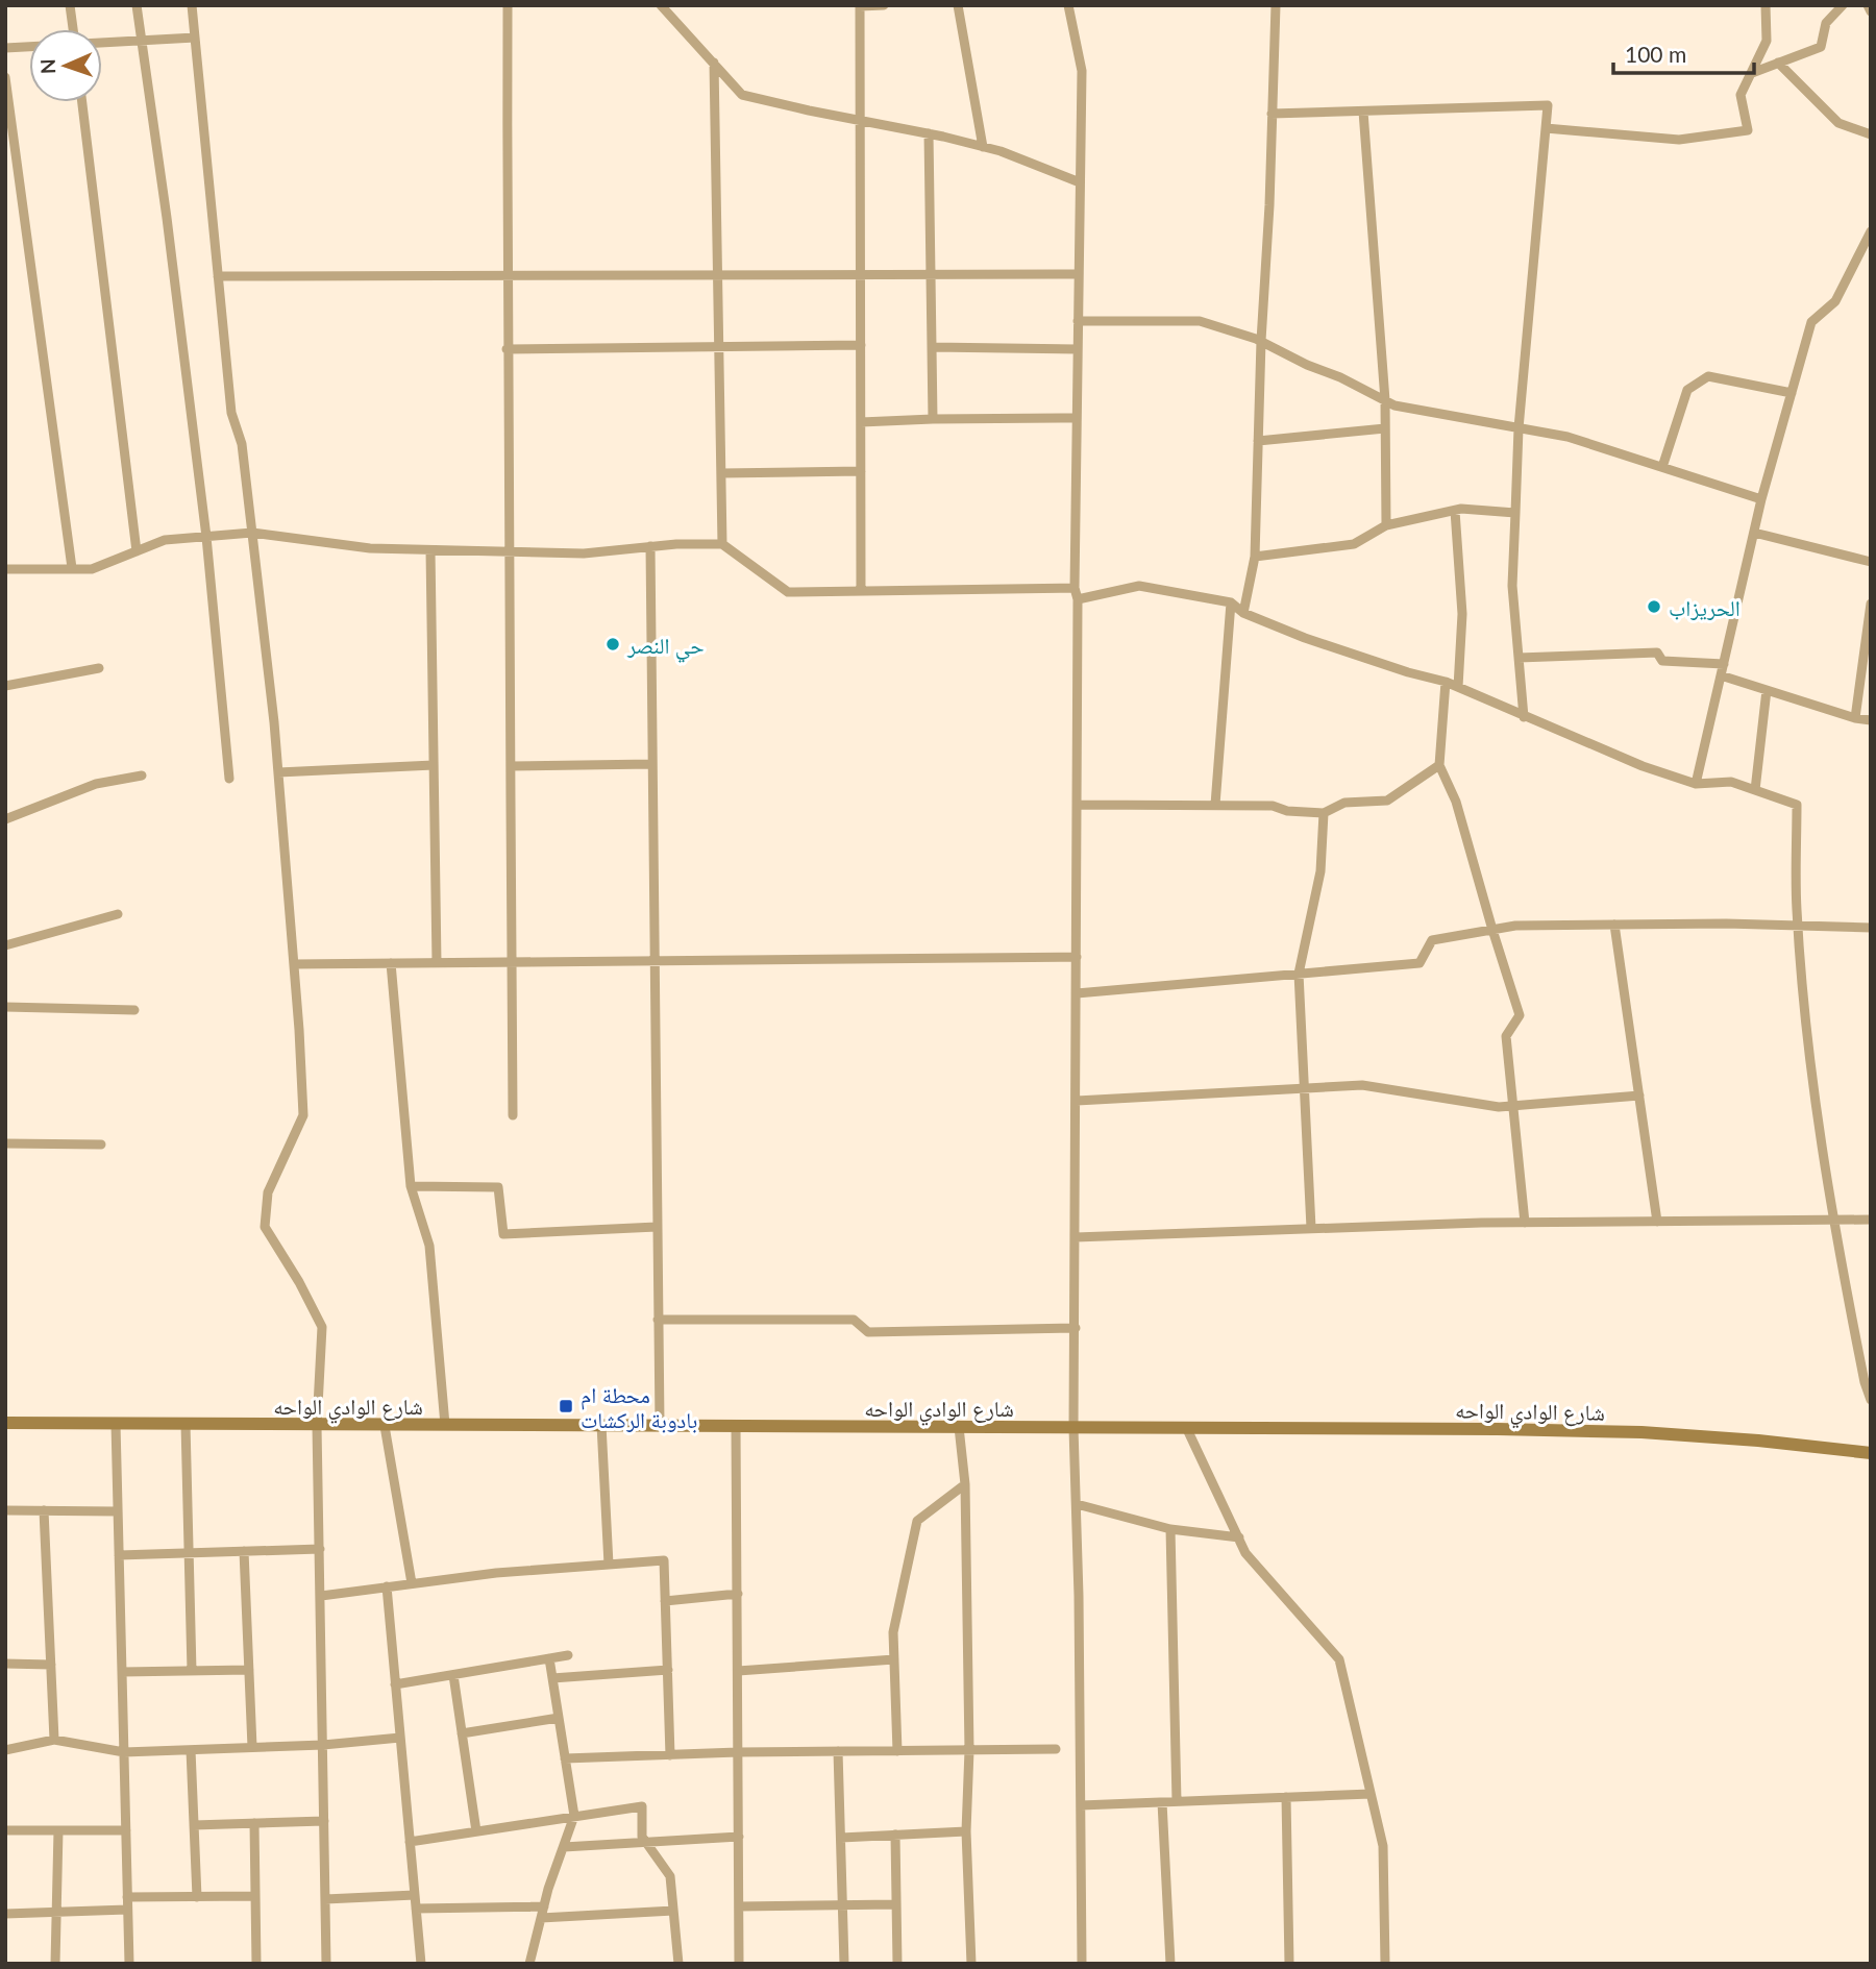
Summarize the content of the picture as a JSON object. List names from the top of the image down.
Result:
{
  "streets": {
    "main road": ["شارع الوادي الواحه"]
  },
  "places": {
    "other": ["الحريزاب", "حي النصر"],
    "transit": ["محطة ام بادوبة الركشات"]
  },
  "scale_bar": "100 m",
  "north": "left"
}
